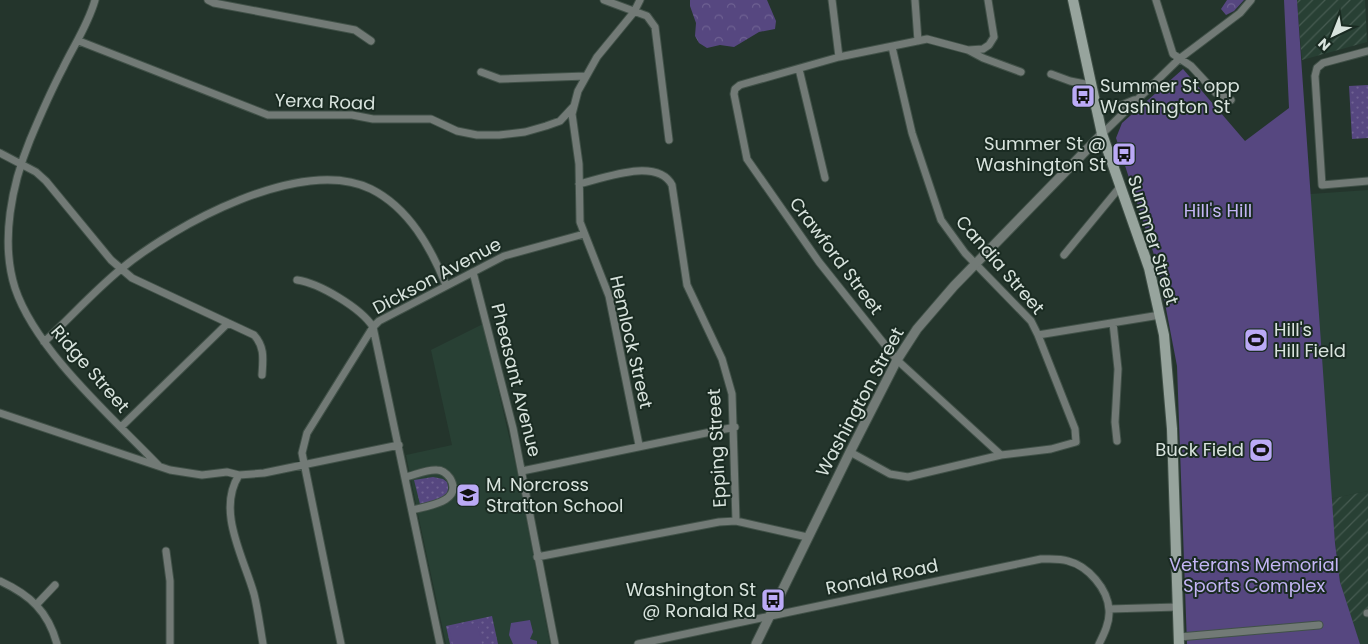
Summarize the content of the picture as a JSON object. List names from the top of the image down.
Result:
{
  "streets": {
    "main road": ["Summer Street"],
    "street": [
      "Yerxa Road",
      "Crawford Street",
      "Candia Street",
      "Dickson Avenue",
      "Hemlock Street",
      "Ridge Street",
      "Pheasant Avenue",
      "Washington Street",
      "Epping Street",
      "Ronald Road"
    ]
  },
  "crossings": [
    ["Yerxa Road", "Hemlock Street"],
    ["Yerxa Road", "Ridge Street"],
    ["Summer Street", "Washington Street"],
    ["Crawford Street", "Candia Street"],
    ["Crawford Street", "Washington Street"],
    ["Candia Street", "Washington Street"],
    ["Dickson Avenue", "Hemlock Street"],
    ["Dickson Avenue", "Pheasant Avenue"],
    ["Hemlock Street", "Epping Street"],
    ["Washington Street", "Ronald Road"]
  ],
  "parks": ["Hill's Hill", "Veterans Memorial Sports Complex"],
  "places": {
    "bus stop": ["Summer St opp Washington St", "Summer St @ Washington St", "Washington St @ Ronald Rd"],
    "sports": ["Hill's Hill Field", "Buck Field"],
    "school or university": ["M. Norcross Stratton School"]
  },
  "north": "bottom left"
}
